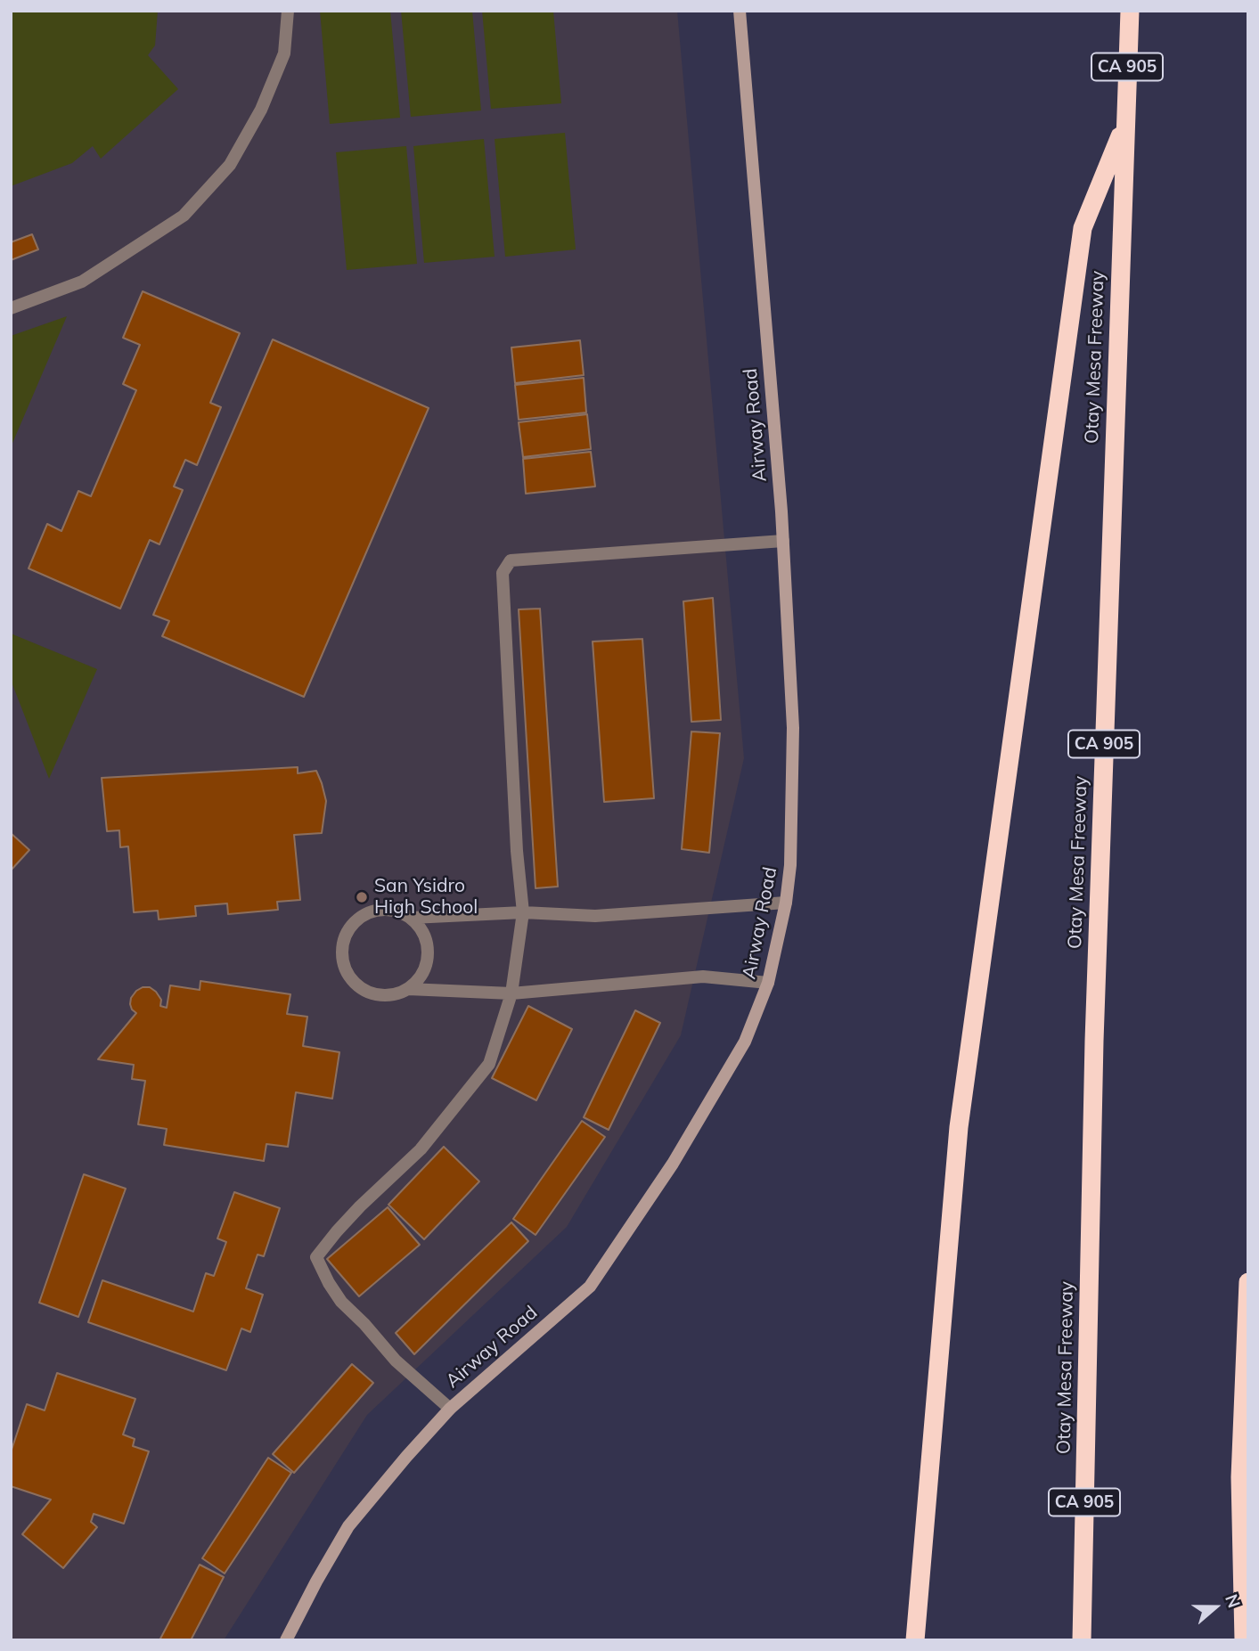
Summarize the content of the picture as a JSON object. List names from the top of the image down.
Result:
{
  "streets": {
    "highway": ["CA 905", "Otay Mesa Freeway"],
    "main road": ["Airway Road"]
  },
  "places": ["San Ysidro High School"],
  "north": "right"
}
